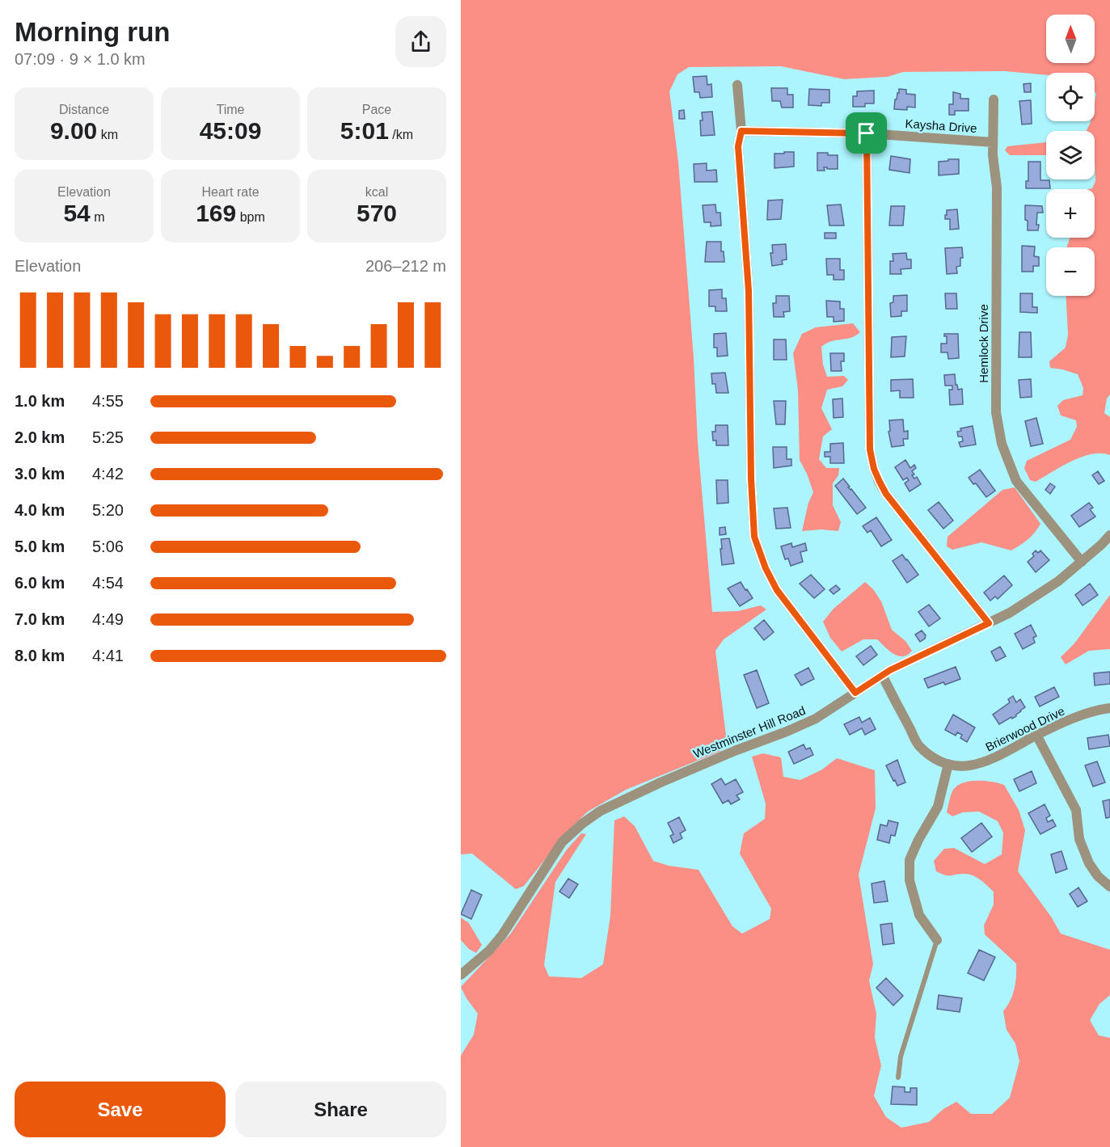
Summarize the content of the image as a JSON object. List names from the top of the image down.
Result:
{
  "streets": {
    "street": [
      "Kaysha Drive",
      "Hemlock Drive",
      "Brierwood Drive",
      "Westminster Hill Road"
    ]
  },
  "crossings": [
    ["Kaysha Drive", "Hemlock Drive"],
    ["Hemlock Drive", "Westminster Hill Road"],
    ["Brierwood Drive", "Westminster Hill Road"]
  ],
  "north": "top",
  "page": {
    "heading": ["Morning run", "07:09 · 9 × 1.0 km"],
    "map_buttons": ["+", "−"],
    "stats": [
      ["Distance", "9.00 km"],
      ["Time", "45:09"],
      ["Pace", "5:01 /km"],
      ["Elevation", "54 m"],
      ["Heart rate", "169 bpm"],
      ["kcal", "570"]
    ],
    "chart": ["Elevation", "206–212 m"],
    "list": [
      {
        "name": "1.0 km",
        "note": "4:55"
      },
      {
        "name": "2.0 km",
        "note": "5:25"
      },
      {
        "name": "3.0 km",
        "note": "4:42"
      },
      {
        "name": "4.0 km",
        "note": "5:20"
      },
      {
        "name": "5.0 km",
        "note": "5:06"
      },
      {
        "name": "6.0 km",
        "note": "4:54"
      },
      {
        "name": "7.0 km",
        "note": "4:49"
      },
      {
        "name": "8.0 km",
        "note": "4:41"
      }
    ],
    "buttons": ["Save", "Share"]
  }
}
